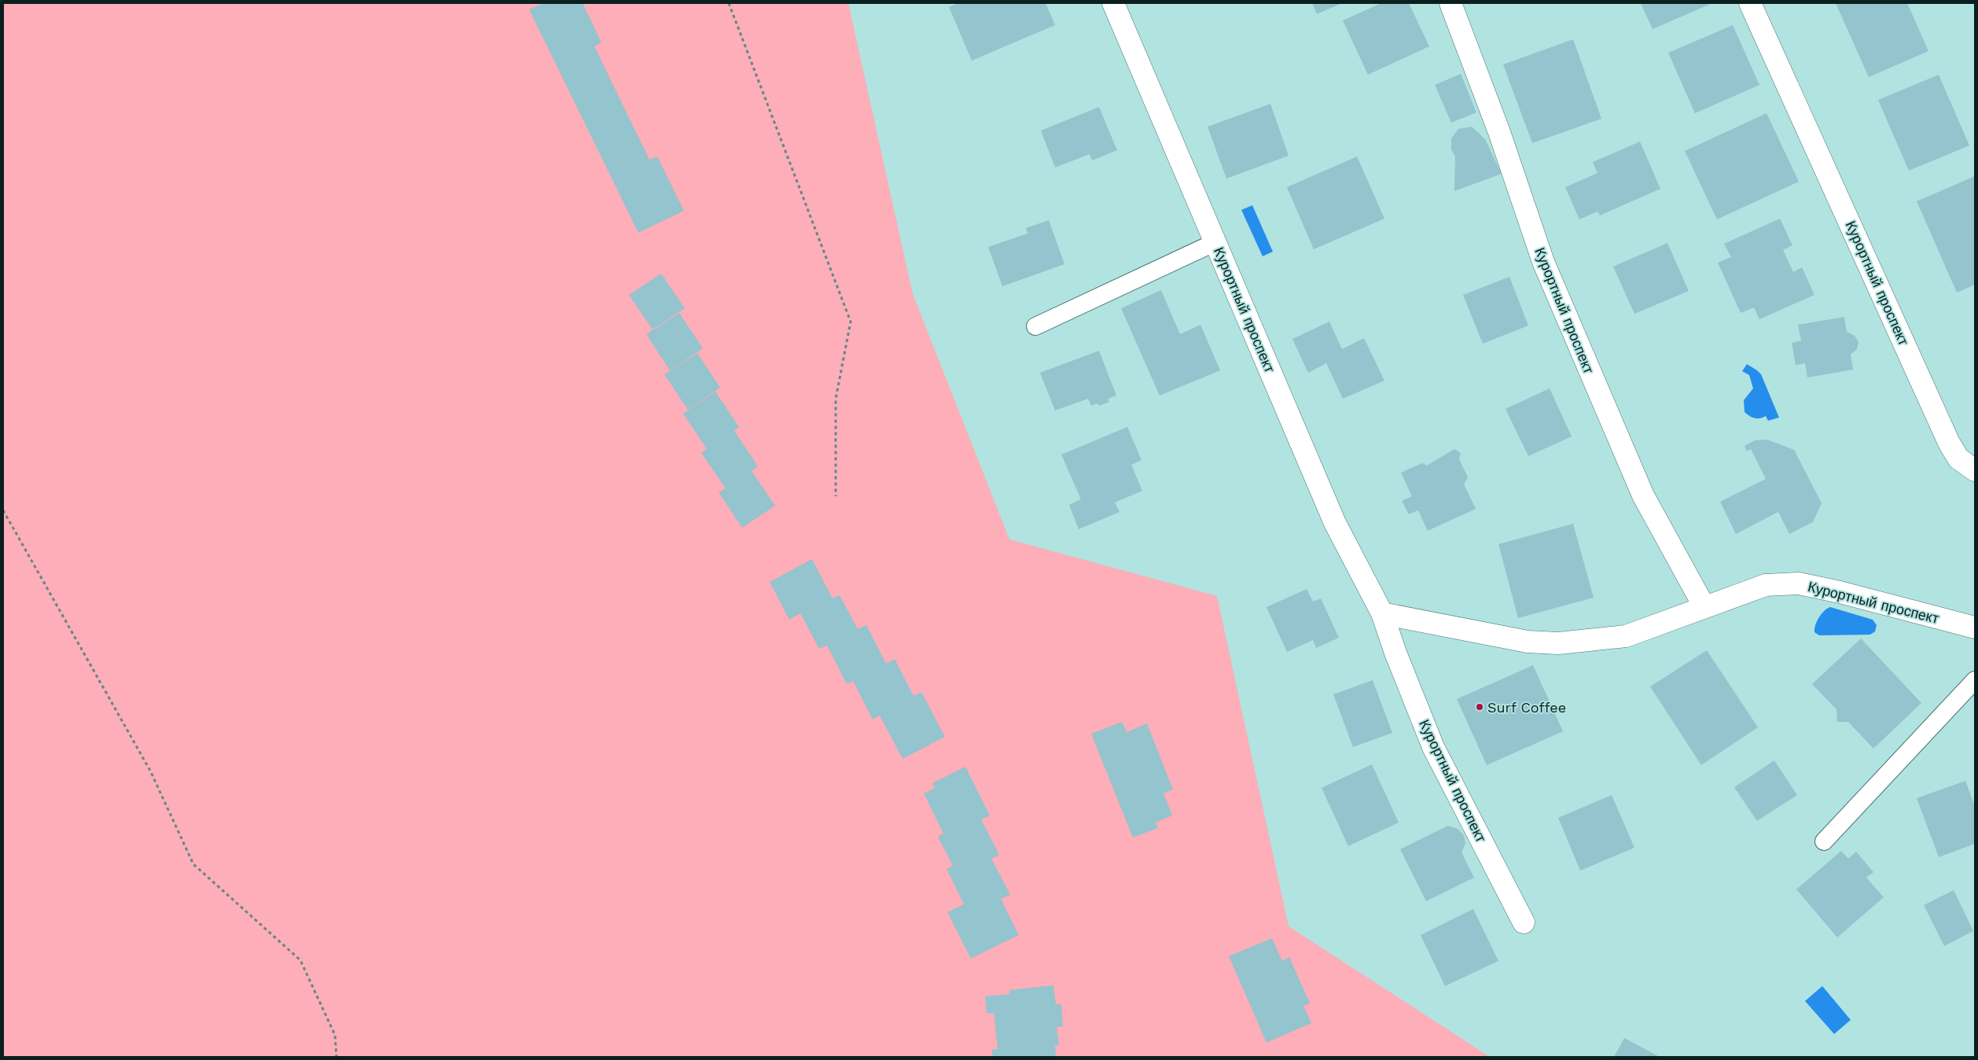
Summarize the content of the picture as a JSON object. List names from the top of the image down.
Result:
{
  "streets": {
    "street": ["Курортный проспект"]
  },
  "places": ["Surf Coffee"]
}
